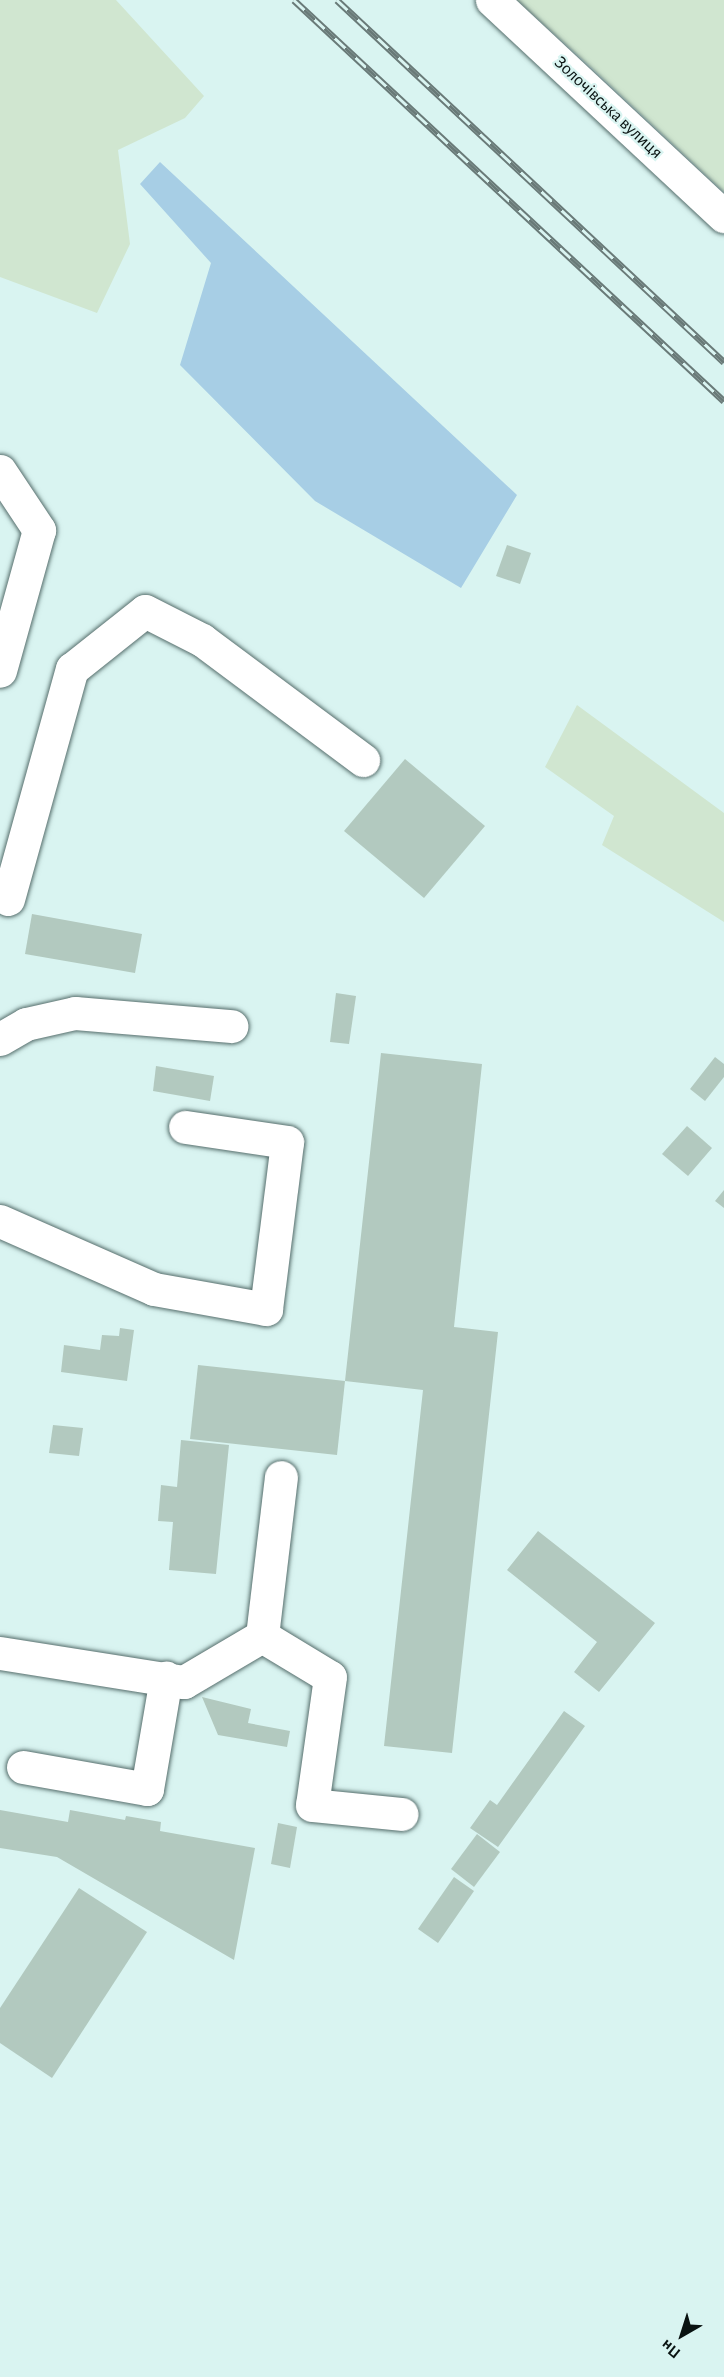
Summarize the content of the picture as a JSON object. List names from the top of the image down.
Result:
{
  "streets": {
    "street": ["Золочівська вулиця"]
  },
  "north": "bottom left"
}
